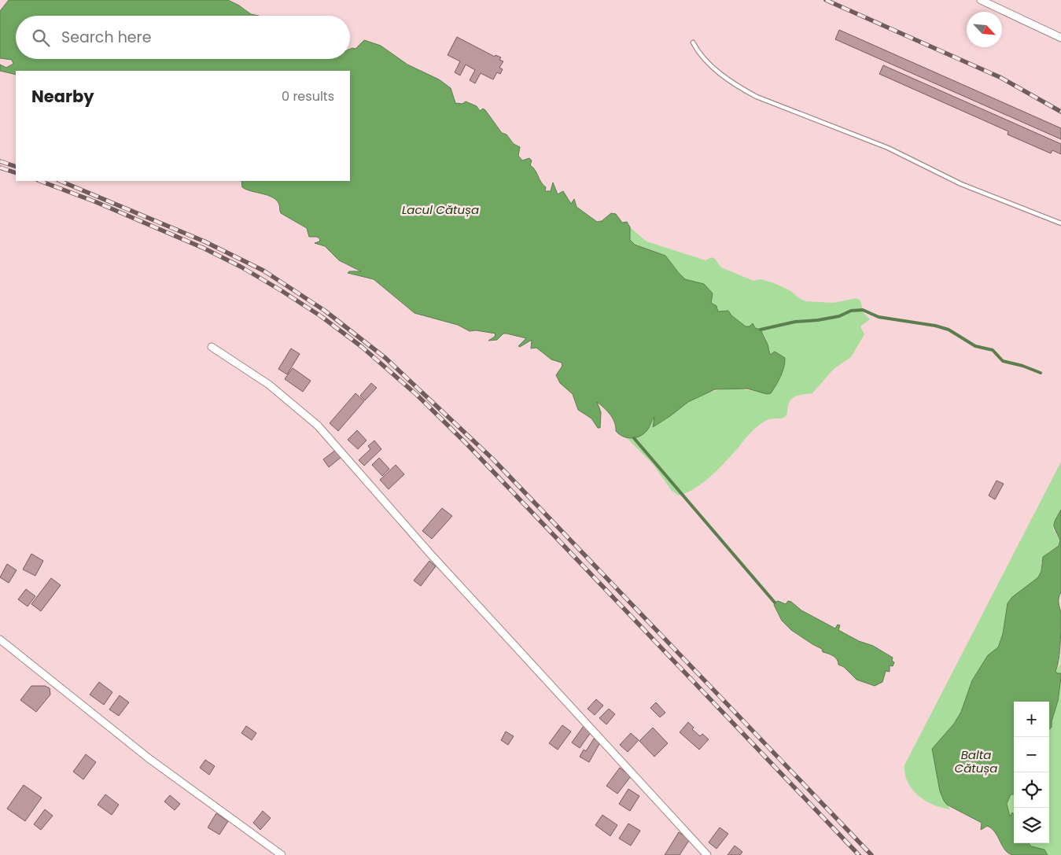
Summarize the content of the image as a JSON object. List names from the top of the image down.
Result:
{
  "water": ["Lacul Cătușa", "Balta Cătușa"],
  "north": "bottom right",
  "page": {
    "search": "Search here",
    "heading": ["Nearby", "0 results"],
    "map_buttons": ["+", "−"]
  }
}
